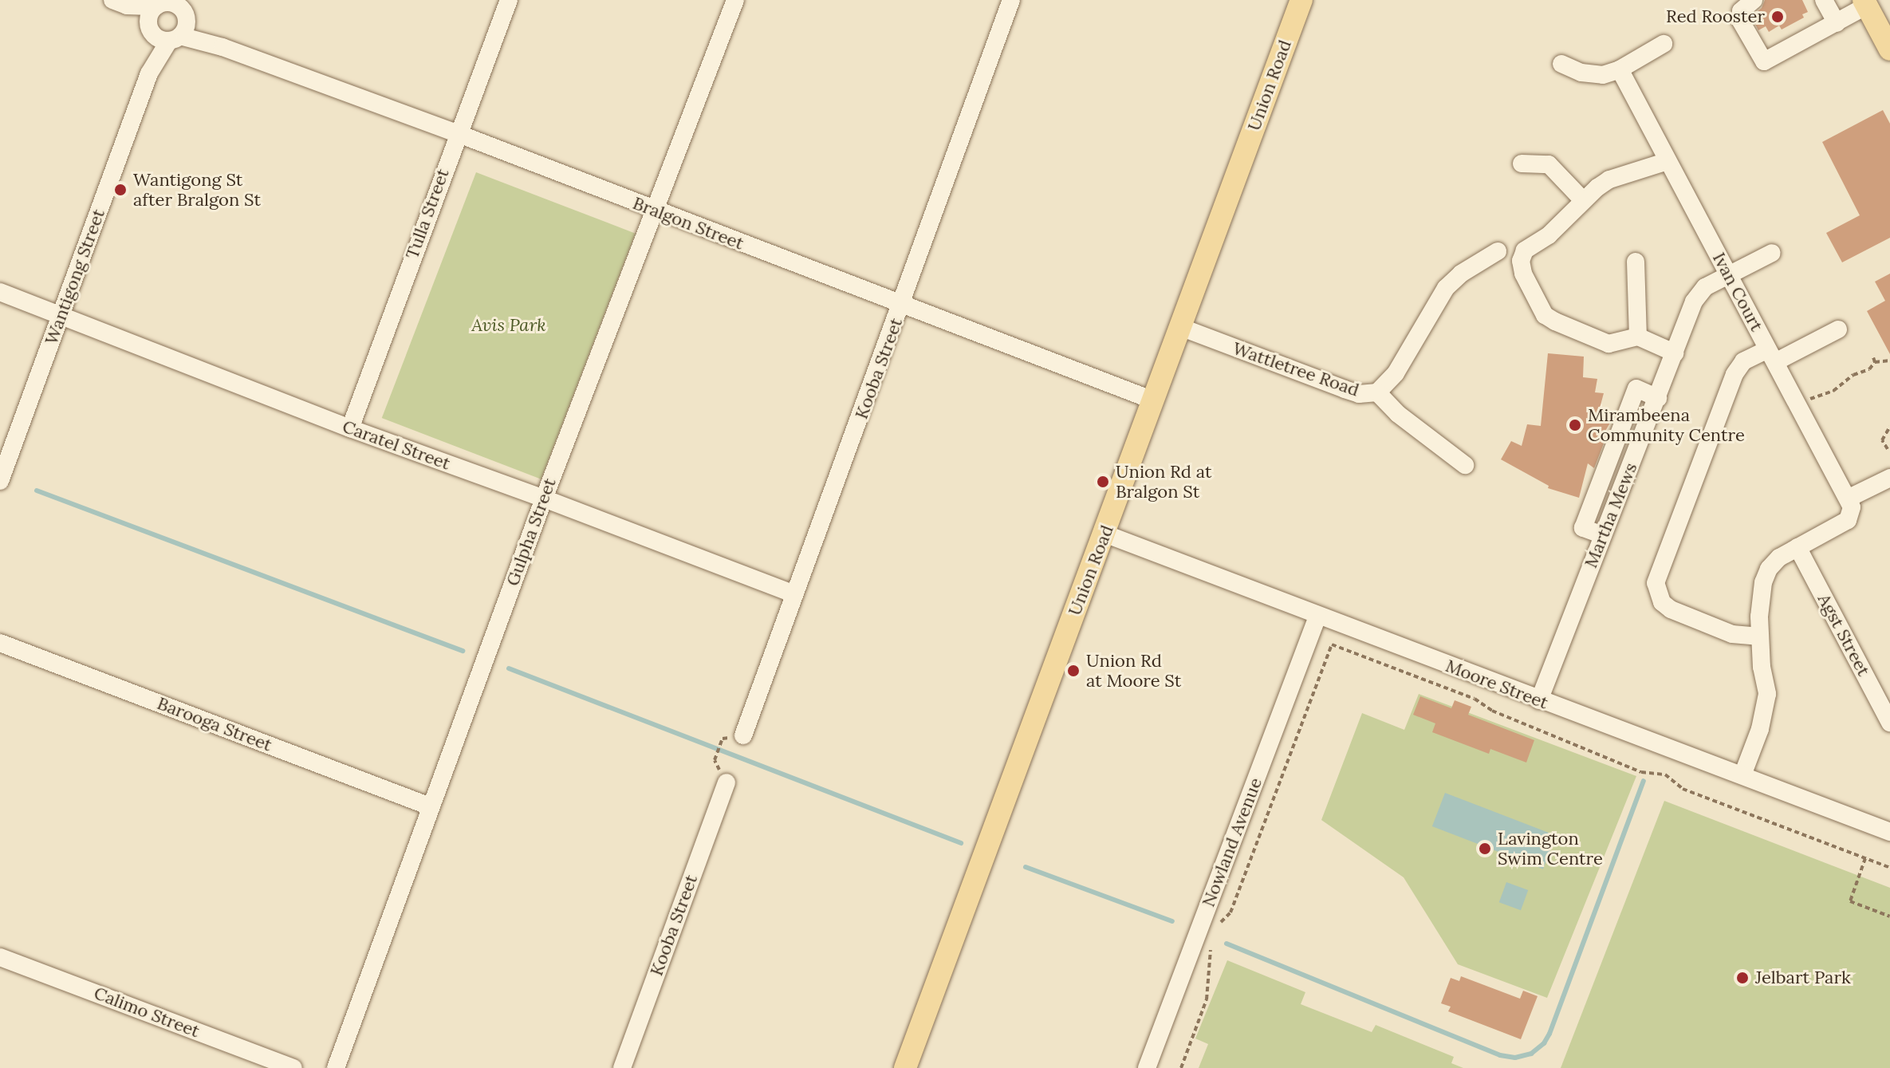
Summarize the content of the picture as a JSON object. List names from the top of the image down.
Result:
{
  "streets": {
    "main road": ["Union Road"],
    "street": [
      "Tulla Street",
      "Bralgon Street",
      "Wantigong Street",
      "Ivan Court",
      "Kooba Street",
      "Wattletree Road",
      "Caratel Street",
      "Martha Mews",
      "Gulpha Street",
      "Agst Street",
      "Moore Street",
      "Barooga Street",
      "Nowland Avenue",
      "Calimo Street"
    ]
  },
  "crossings": [
    ["Union Road", "Bralgon Street"],
    ["Union Road", "Wattletree Road"],
    ["Union Road", "Moore Street"],
    ["Tulla Street", "Bralgon Street"],
    ["Tulla Street", "Caratel Street"],
    ["Bralgon Street", "Wantigong Street"],
    ["Bralgon Street", "Kooba Street"],
    ["Bralgon Street", "Gulpha Street"],
    ["Wantigong Street", "Caratel Street"],
    ["Kooba Street", "Caratel Street"],
    ["Caratel Street", "Gulpha Street"],
    ["Martha Mews", "Moore Street"],
    ["Gulpha Street", "Barooga Street"],
    ["Moore Street", "Nowland Avenue"]
  ],
  "parks": ["Avis Park"],
  "places": [
    "Red Rooster",
    "Wantigong St after Bralgon St",
    "Mirambeena Community Centre",
    "Union Rd at Bralgon St",
    "Union Rd at Moore St",
    "Lavington Swim Centre",
    "Jelbart Park"
  ]
}
